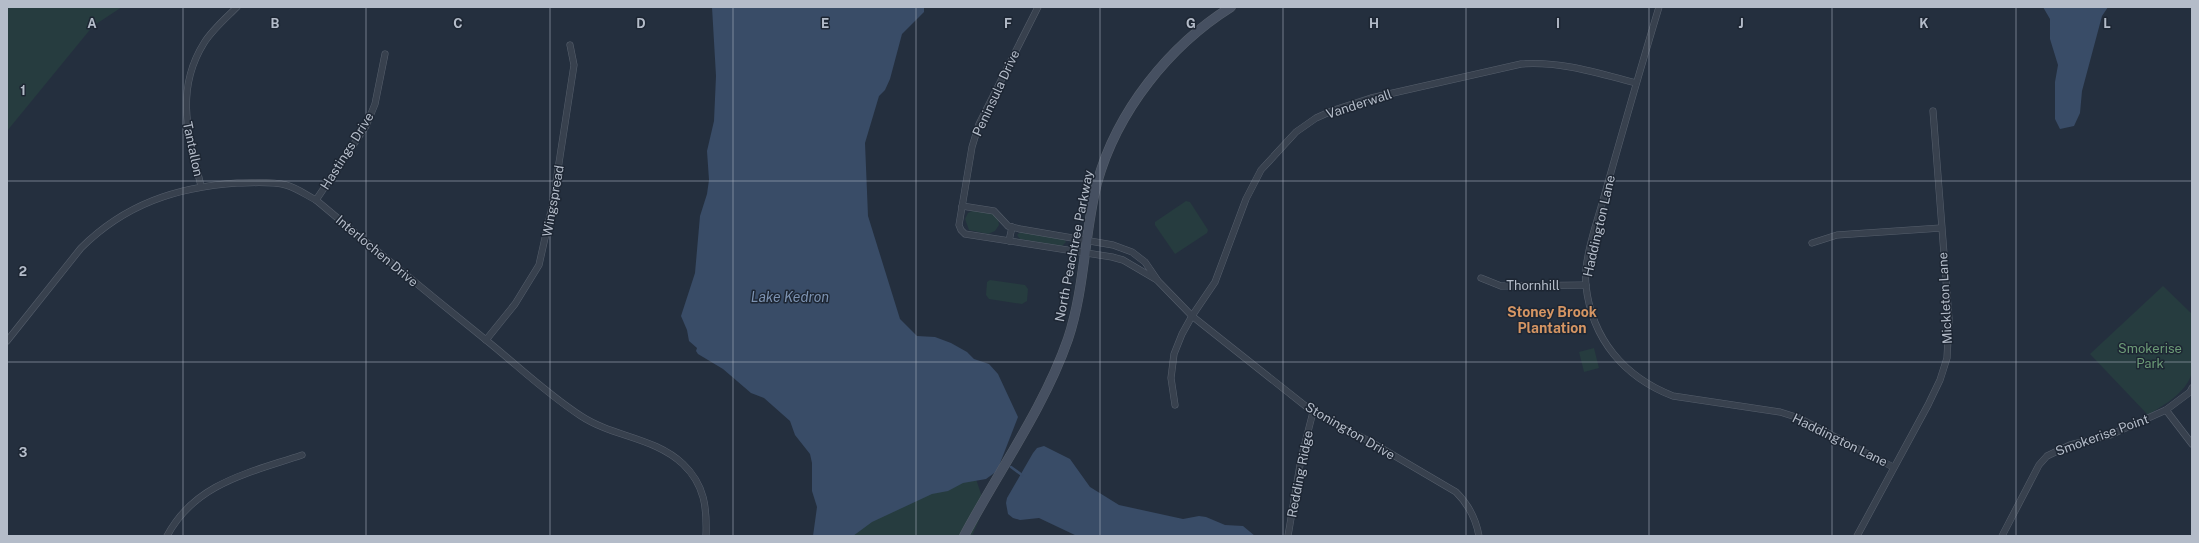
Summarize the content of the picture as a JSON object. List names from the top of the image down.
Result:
{
  "streets": {
    "street": [
      "Peninsula Drive",
      "Vanderwall",
      "Tantallon",
      "Hastings Drive",
      "Wingspread",
      "Haddington Lane",
      "North Peachtree Parkway",
      "Interlochen Drive",
      "Thornhill",
      "Mickleton Lane",
      "Stonington Drive",
      "Smokerise Point",
      "Redding Ridge"
    ]
  },
  "crossings": [
    ["Peninsula Drive", "North Peachtree Parkway"],
    ["Peninsula Drive", "Stonington Drive"],
    ["Vanderwall", "Haddington Lane"],
    ["Vanderwall", "Stonington Drive"],
    ["Tantallon", "Interlochen Drive"],
    ["Hastings Drive", "Interlochen Drive"],
    ["Wingspread", "Interlochen Drive"],
    ["Haddington Lane", "Thornhill"],
    ["Haddington Lane", "Mickleton Lane"],
    ["North Peachtree Parkway", "Stonington Drive"],
    ["Stonington Drive", "Redding Ridge"]
  ],
  "districts": ["Stoney Brook Plantation"],
  "water": ["Lake Kedron"],
  "parks": ["Smokerise Park"],
  "grid": {
    "columns": [
      "A",
      "B",
      "C",
      "D",
      "E",
      "F",
      "G",
      "H",
      "I",
      "J",
      "K",
      "L"
    ],
    "rows": ["1", "2", "3"]
  }
}
